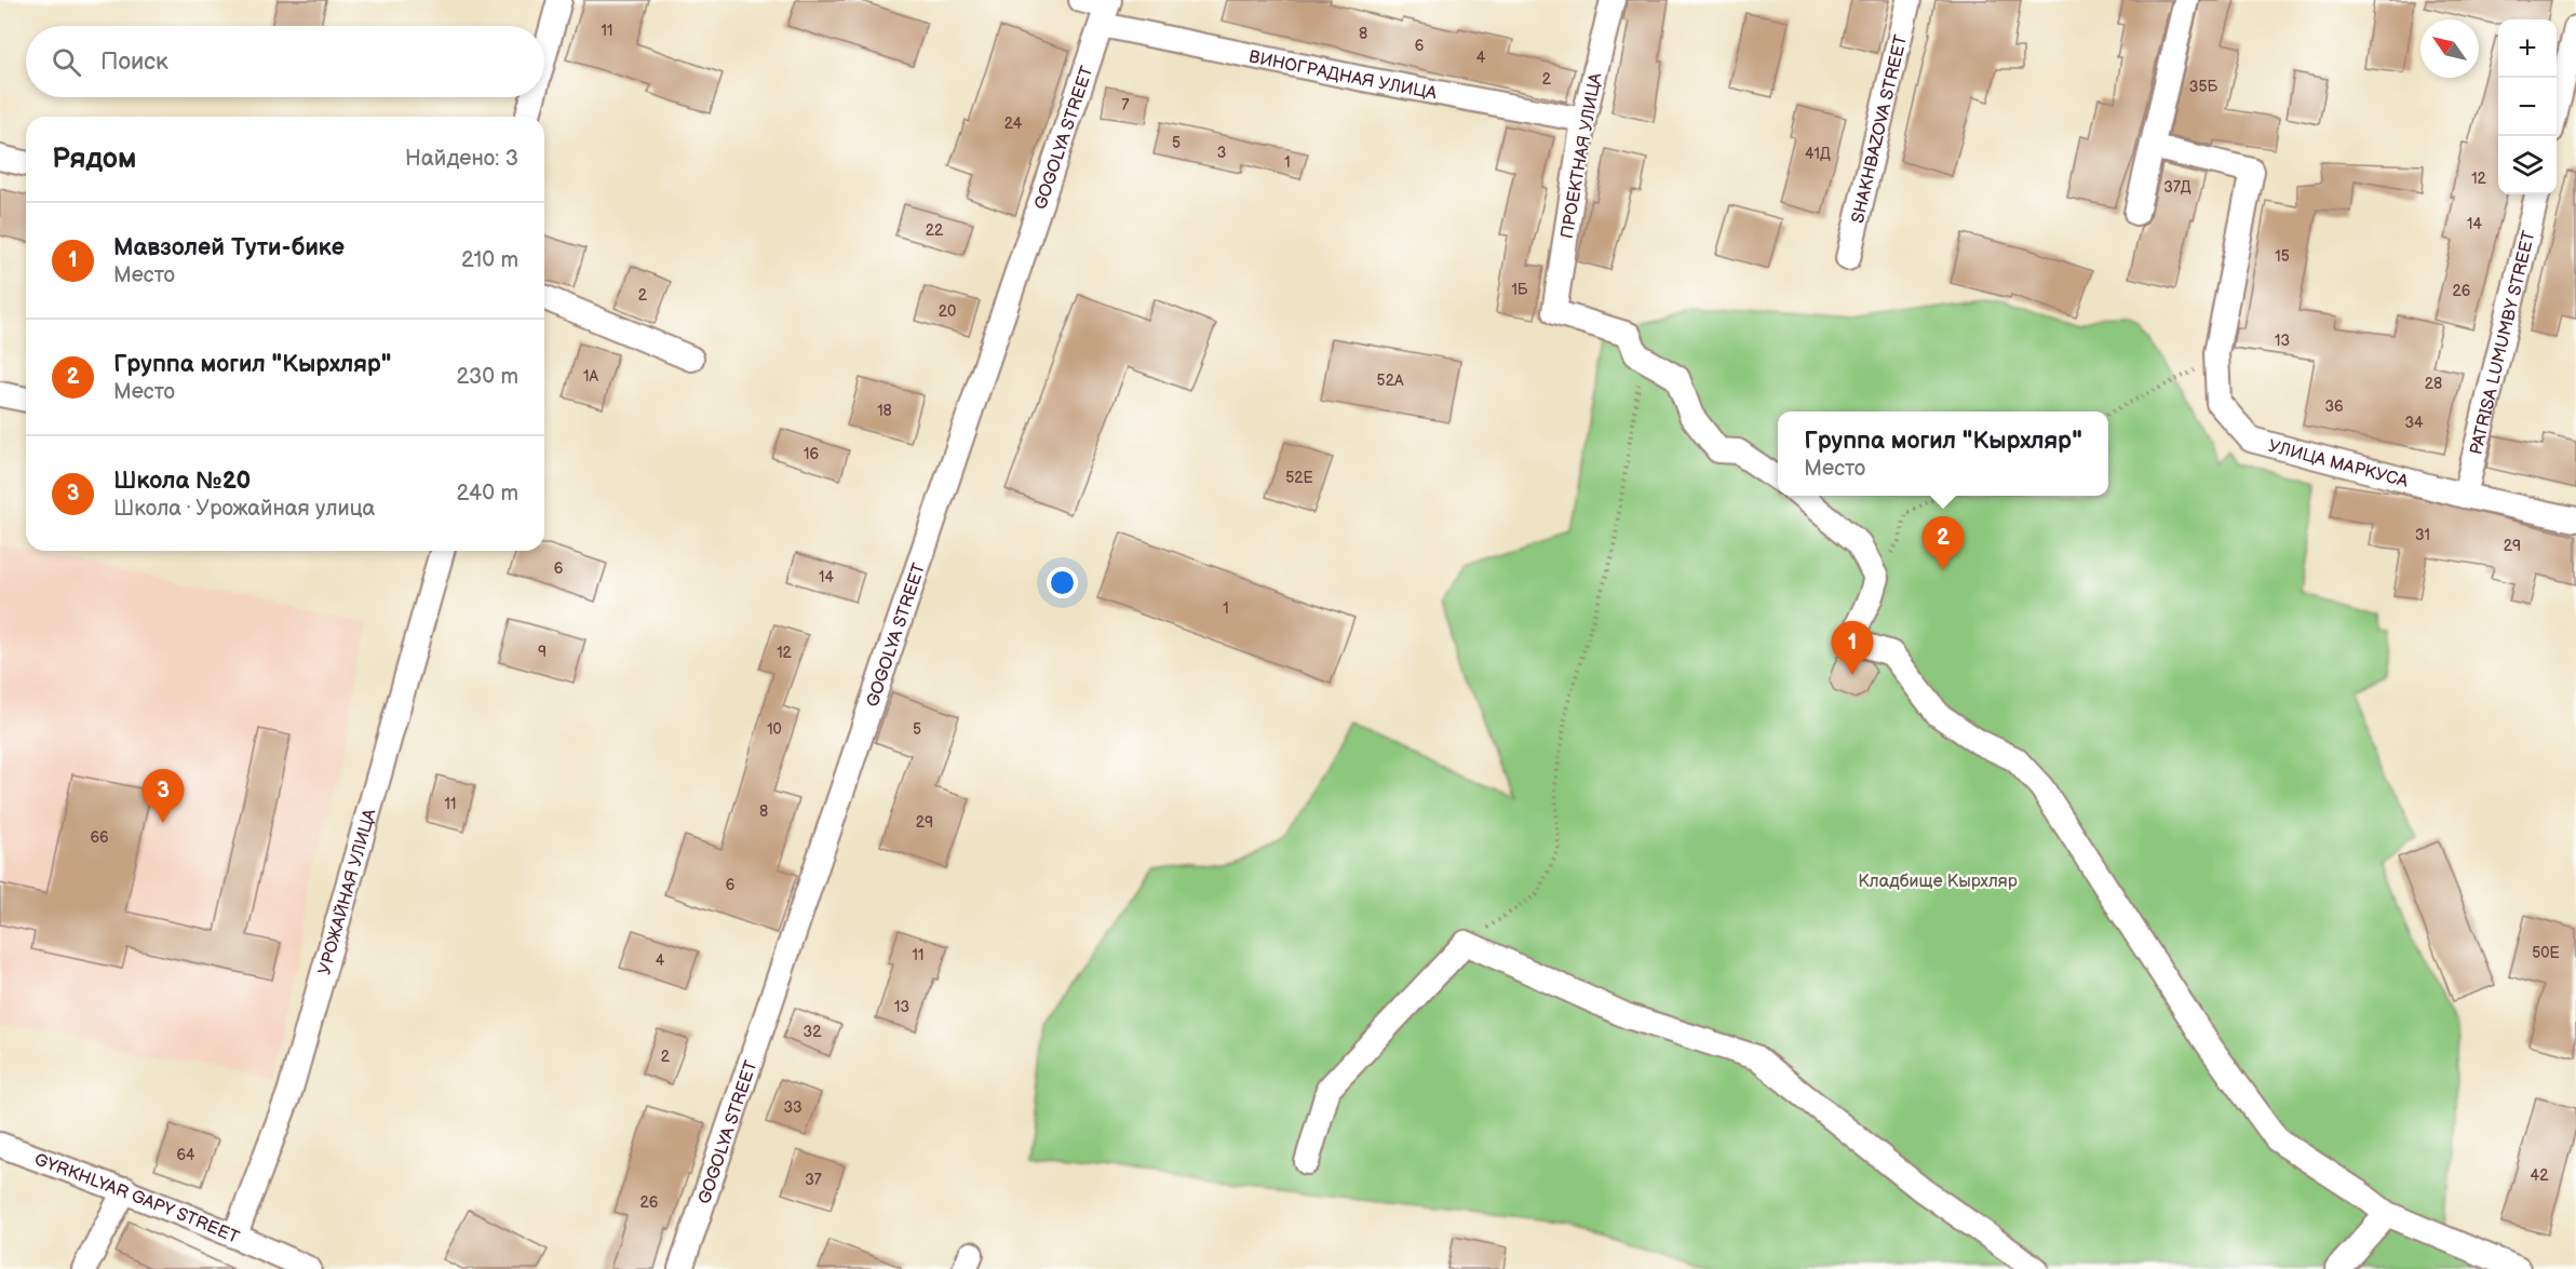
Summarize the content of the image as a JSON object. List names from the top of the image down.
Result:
{
  "streets": {
    "street": [
      "ВИНОГРАДНАЯ УЛИЦА",
      "SHAKHBAZOVA STREET",
      "GOGOLYA STREET",
      "ПРОЕКТНАЯ УЛИЦА",
      "PATRISA LUMUMBY STREET",
      "УЛИЦА МАРКУСА",
      "УРОЖАЙНАЯ УЛИЦА",
      "GYRKHLYAR GAPY STREET"
    ]
  },
  "crossings": [
    ["ВИНОГРАДНАЯ УЛИЦА", "GOGOLYA STREET"],
    ["ВИНОГРАДНАЯ УЛИЦА", "ПРОЕКТНАЯ УЛИЦА"],
    ["PATRISA LUMUMBY STREET", "УЛИЦА МАРКУСА"],
    ["УРОЖАЙНАЯ УЛИЦА", "GYRKHLYAR GAPY STREET"]
  ],
  "parks": ["Кладбище Кырхляр"],
  "house_numbers": [
    "11",
    "8",
    "6",
    "4",
    "2",
    "35Б",
    "7",
    "24",
    "5",
    "3",
    "41Д",
    "1",
    "12",
    "37Д",
    "14",
    "22",
    "15",
    "1Б",
    "26",
    "2",
    "20",
    "13",
    "1А",
    "52А",
    "28",
    "36",
    "18",
    "34",
    "16",
    "52Е",
    "31",
    "29",
    "6",
    "14",
    "1",
    "9",
    "12",
    "10",
    "5",
    "11",
    "8",
    "29",
    "66",
    "6",
    "50Е",
    "11",
    "4",
    "13",
    "32",
    "2",
    "33",
    "64",
    "42",
    "37",
    "26"
  ],
  "north": "top left",
  "page": {
    "map_buttons": ["+", "−"],
    "search": "Поиск",
    "heading": ["Рядом", "Найдено: 3"],
    "list": [
      {
        "mark": "1",
        "name": "Мавзолей Тути-бике",
        "note": "Место",
        "value": "210 m"
      },
      {
        "mark": "2",
        "name": "Группа могил \"Кырхляр\"",
        "note": "Место",
        "value": "230 m"
      },
      {
        "mark": "3",
        "name": "Школа №20",
        "note": "Школа · Урожайная улица",
        "value": "240 m"
      }
    ],
    "popup": ["Группа могил \"Кырхляр\"", "Место"],
    "pins": ["2", "1", "3"]
  }
}
